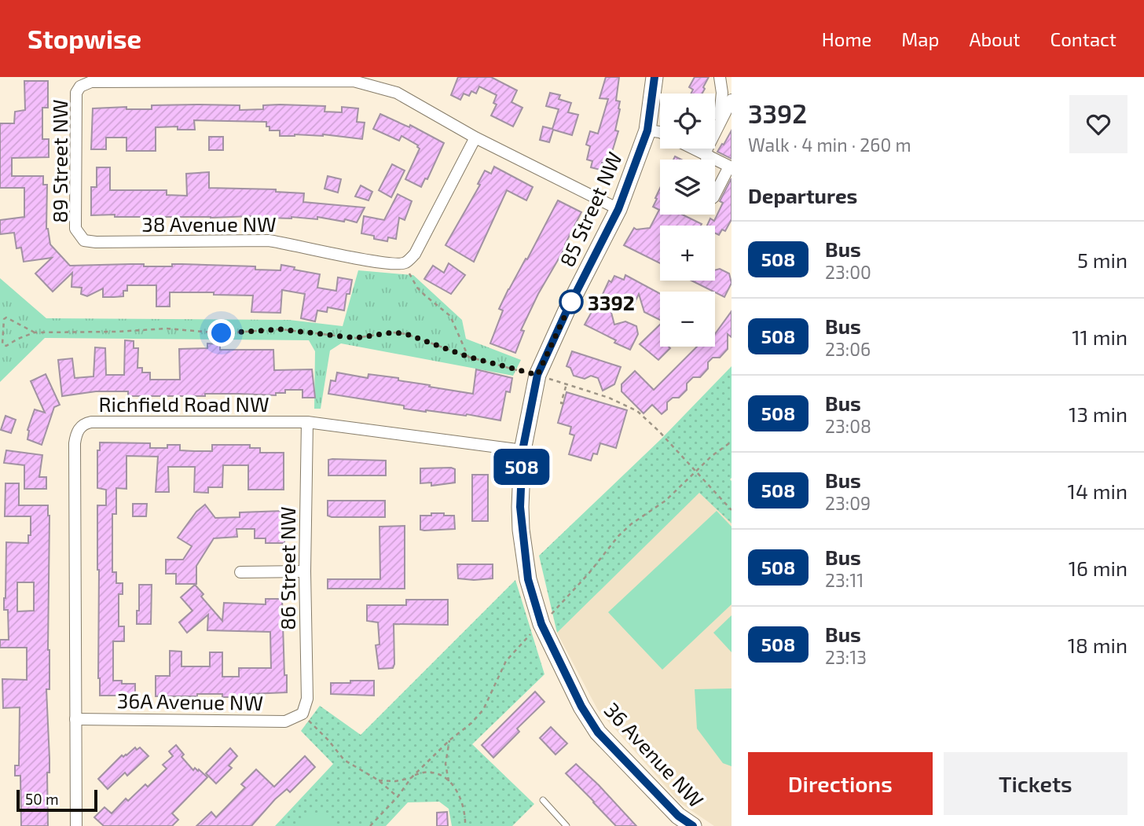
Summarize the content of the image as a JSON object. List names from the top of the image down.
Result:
{
  "streets": {
    "street": [
      "89 Street NW",
      "85 Street NW",
      "38 Avenue NW",
      "Richfield Road NW",
      "86 Street NW",
      "36A Avenue NW",
      "36 Avenue NW"
    ]
  },
  "crossings": [
    ["89 Street NW", "38 Avenue NW"],
    ["85 Street NW", "Richfield Road NW"],
    ["85 Street NW", "36 Avenue NW"],
    ["Richfield Road NW", "86 Street NW"],
    ["Richfield Road NW", "36A Avenue NW"],
    ["86 Street NW", "36A Avenue NW"]
  ],
  "places": ["3392"],
  "lines": ["bus line 508"],
  "scale_bar": "50 m",
  "page": {
    "header": "Stopwise",
    "nav": [
      "Home",
      "Map",
      "About",
      "Contact"
    ],
    "on_map": "508",
    "heading": [
      ["3392", "Walk · 4 min · 260 m"],
      "Departures"
    ],
    "map_buttons": ["+", "−"],
    "list": [
      {
        "mark": "508",
        "name": "Bus",
        "note": "23:00",
        "value": "5 min"
      },
      {
        "mark": "508",
        "name": "Bus",
        "note": "23:06",
        "value": "11 min"
      },
      {
        "mark": "508",
        "name": "Bus",
        "note": "23:08",
        "value": "13 min"
      },
      {
        "mark": "508",
        "name": "Bus",
        "note": "23:09",
        "value": "14 min"
      },
      {
        "mark": "508",
        "name": "Bus",
        "note": "23:11",
        "value": "16 min"
      },
      {
        "mark": "508",
        "name": "Bus",
        "note": "23:13",
        "value": "18 min"
      }
    ],
    "buttons": ["Directions", "Tickets"],
    "scale": "50 m"
  }
}
